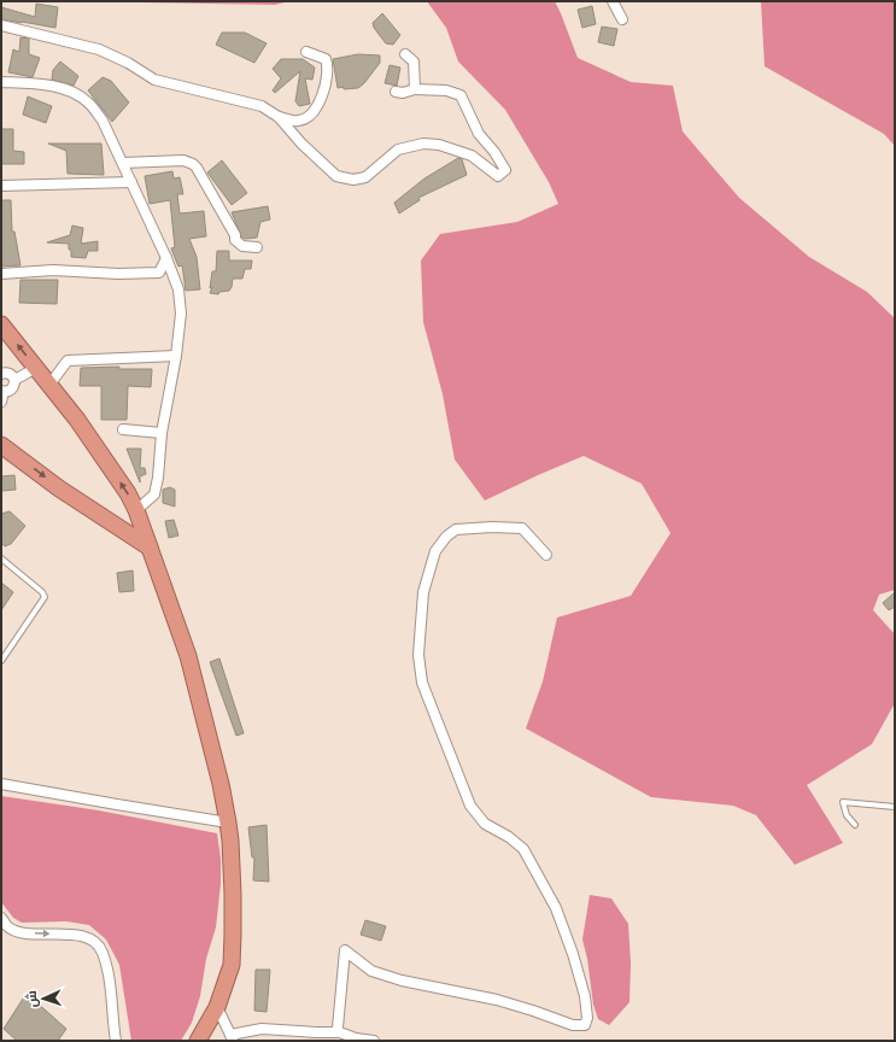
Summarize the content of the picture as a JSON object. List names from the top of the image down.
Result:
{
  "north": "left"
}
